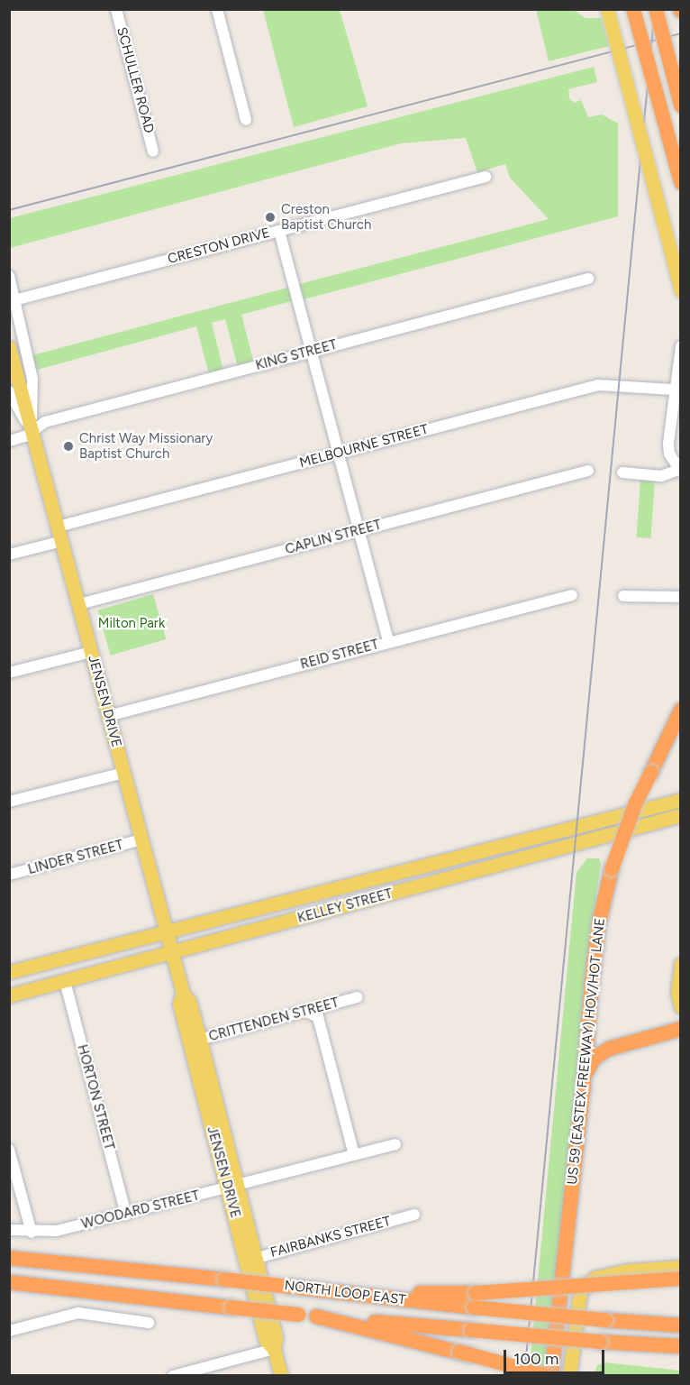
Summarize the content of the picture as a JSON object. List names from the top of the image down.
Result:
{
  "streets": {
    "highway": ["US 59 (EASTEX FREEWAY) HOV/HOT LANE", "NORTH LOOP EAST"],
    "main road": ["JENSEN DRIVE", "KELLEY STREET"],
    "street": [
      "SCHULLER ROAD",
      "CRESTON DRIVE",
      "KING STREET",
      "MELBOURNE STREET",
      "CAPLIN STREET",
      "REID STREET",
      "LINDER STREET",
      "CRITTENDEN STREET",
      "HORTON STREET",
      "WOODARD STREET",
      "FAIRBANKS STREET"
    ]
  },
  "crossings": [
    ["KING STREET", "JENSEN DRIVE"],
    ["MELBOURNE STREET", "JENSEN DRIVE"],
    ["CAPLIN STREET", "JENSEN DRIVE"],
    ["REID STREET", "JENSEN DRIVE"],
    ["JENSEN DRIVE", "LINDER STREET"],
    ["JENSEN DRIVE", "KELLEY STREET"],
    ["JENSEN DRIVE", "CRITTENDEN STREET"],
    ["JENSEN DRIVE", "WOODARD STREET"],
    ["JENSEN DRIVE", "FAIRBANKS STREET"],
    ["KELLEY STREET", "HORTON STREET"],
    ["HORTON STREET", "WOODARD STREET"]
  ],
  "parks": ["Milton Park"],
  "places": ["Creston Baptist Church", "Christ Way Missionary Baptist Church"],
  "scale_bar": "100 m"
}
